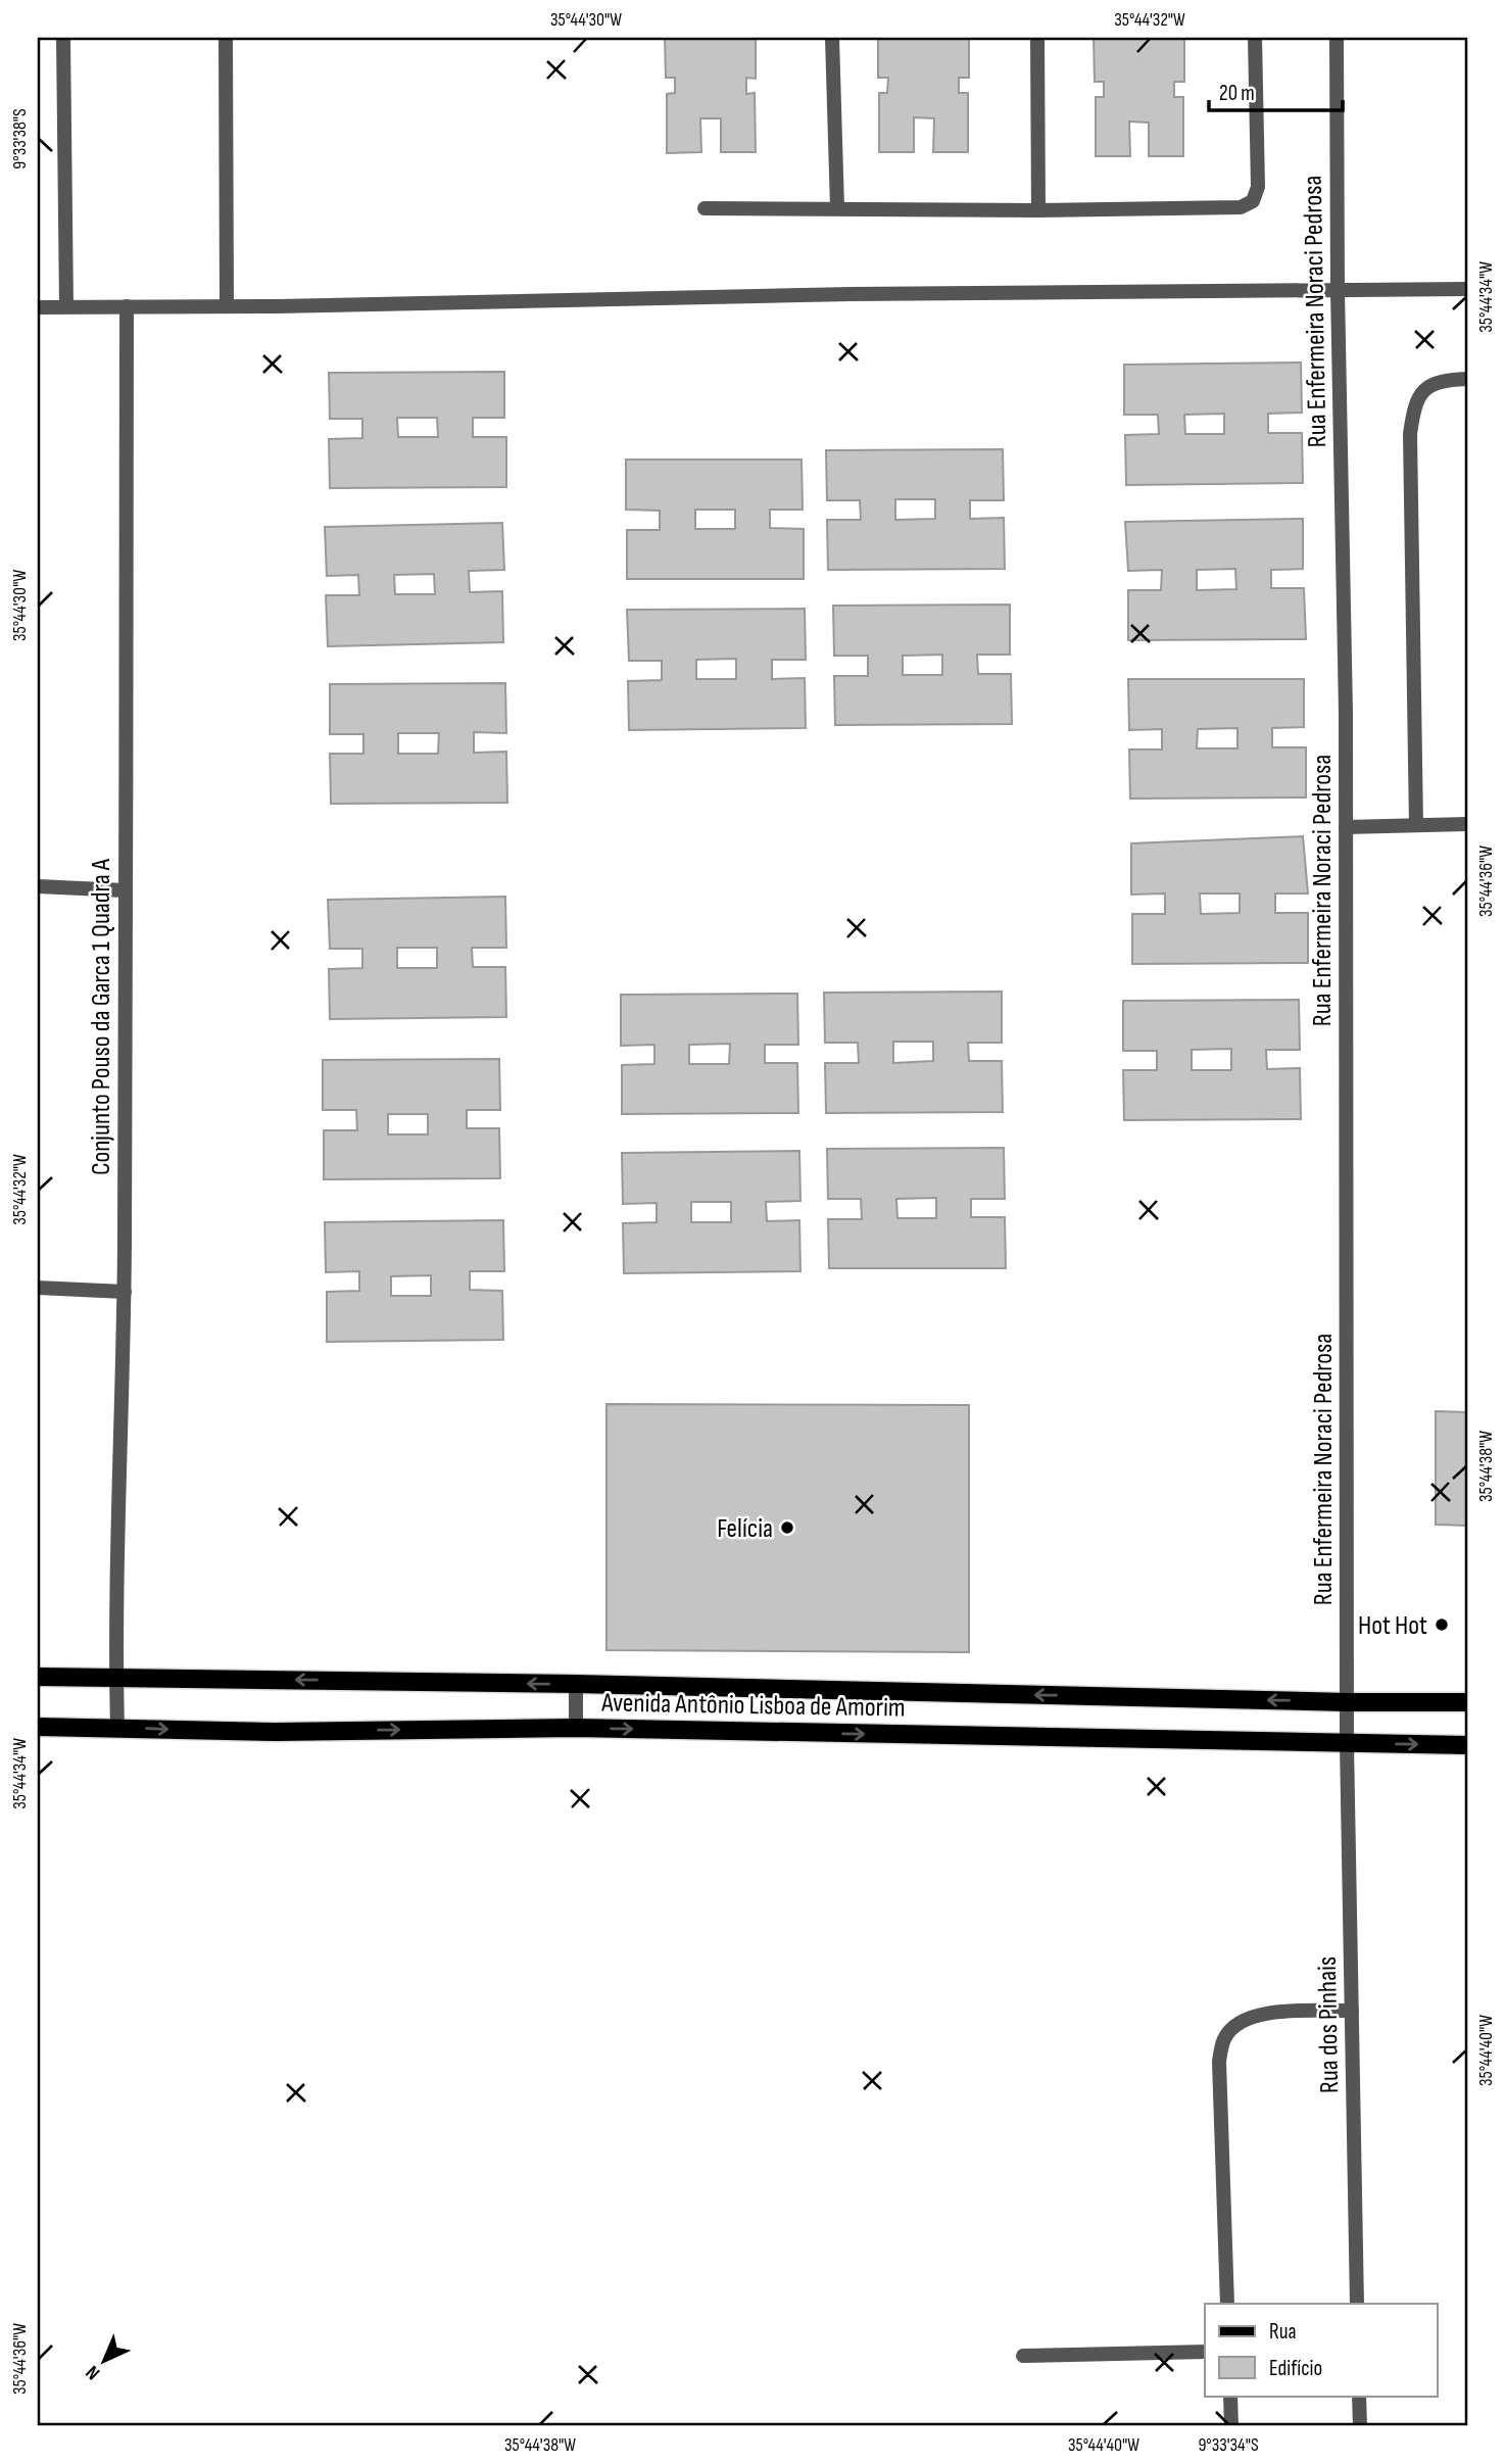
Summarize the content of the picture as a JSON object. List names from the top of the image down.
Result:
{
  "streets": {
    "main road": ["Avenida Antônio Lisboa de Amorim"],
    "street": ["Rua Enfermeira Noraci Pedrosa", "Conjunto Pouso da Garca 1 Quadra A", "Rua dos Pinhais"]
  },
  "crossings": [
    ["Rua Enfermeira Noraci Pedrosa", "Avenida Antônio Lisboa de Amorim"],
    ["Rua Enfermeira Noraci Pedrosa", "Rua dos Pinhais"],
    ["Conjunto Pouso da Garca 1 Quadra A", "Avenida Antônio Lisboa de Amorim"],
    ["Avenida Antônio Lisboa de Amorim", "Rua dos Pinhais"]
  ],
  "places": ["Felícia", "Hot Hot"],
  "legend": ["Rua", "Edifício"],
  "scale_bar": "20 m",
  "north": "bottom left",
  "coordinates": [
    "35°44'30\"W",
    "35°44'32\"W",
    "9°33'38\"S",
    "35°44'34\"W",
    "35°44'36\"W",
    "35°44'38\"W",
    "35°44'40\"W",
    "9°33'34\"S"
  ]
}
